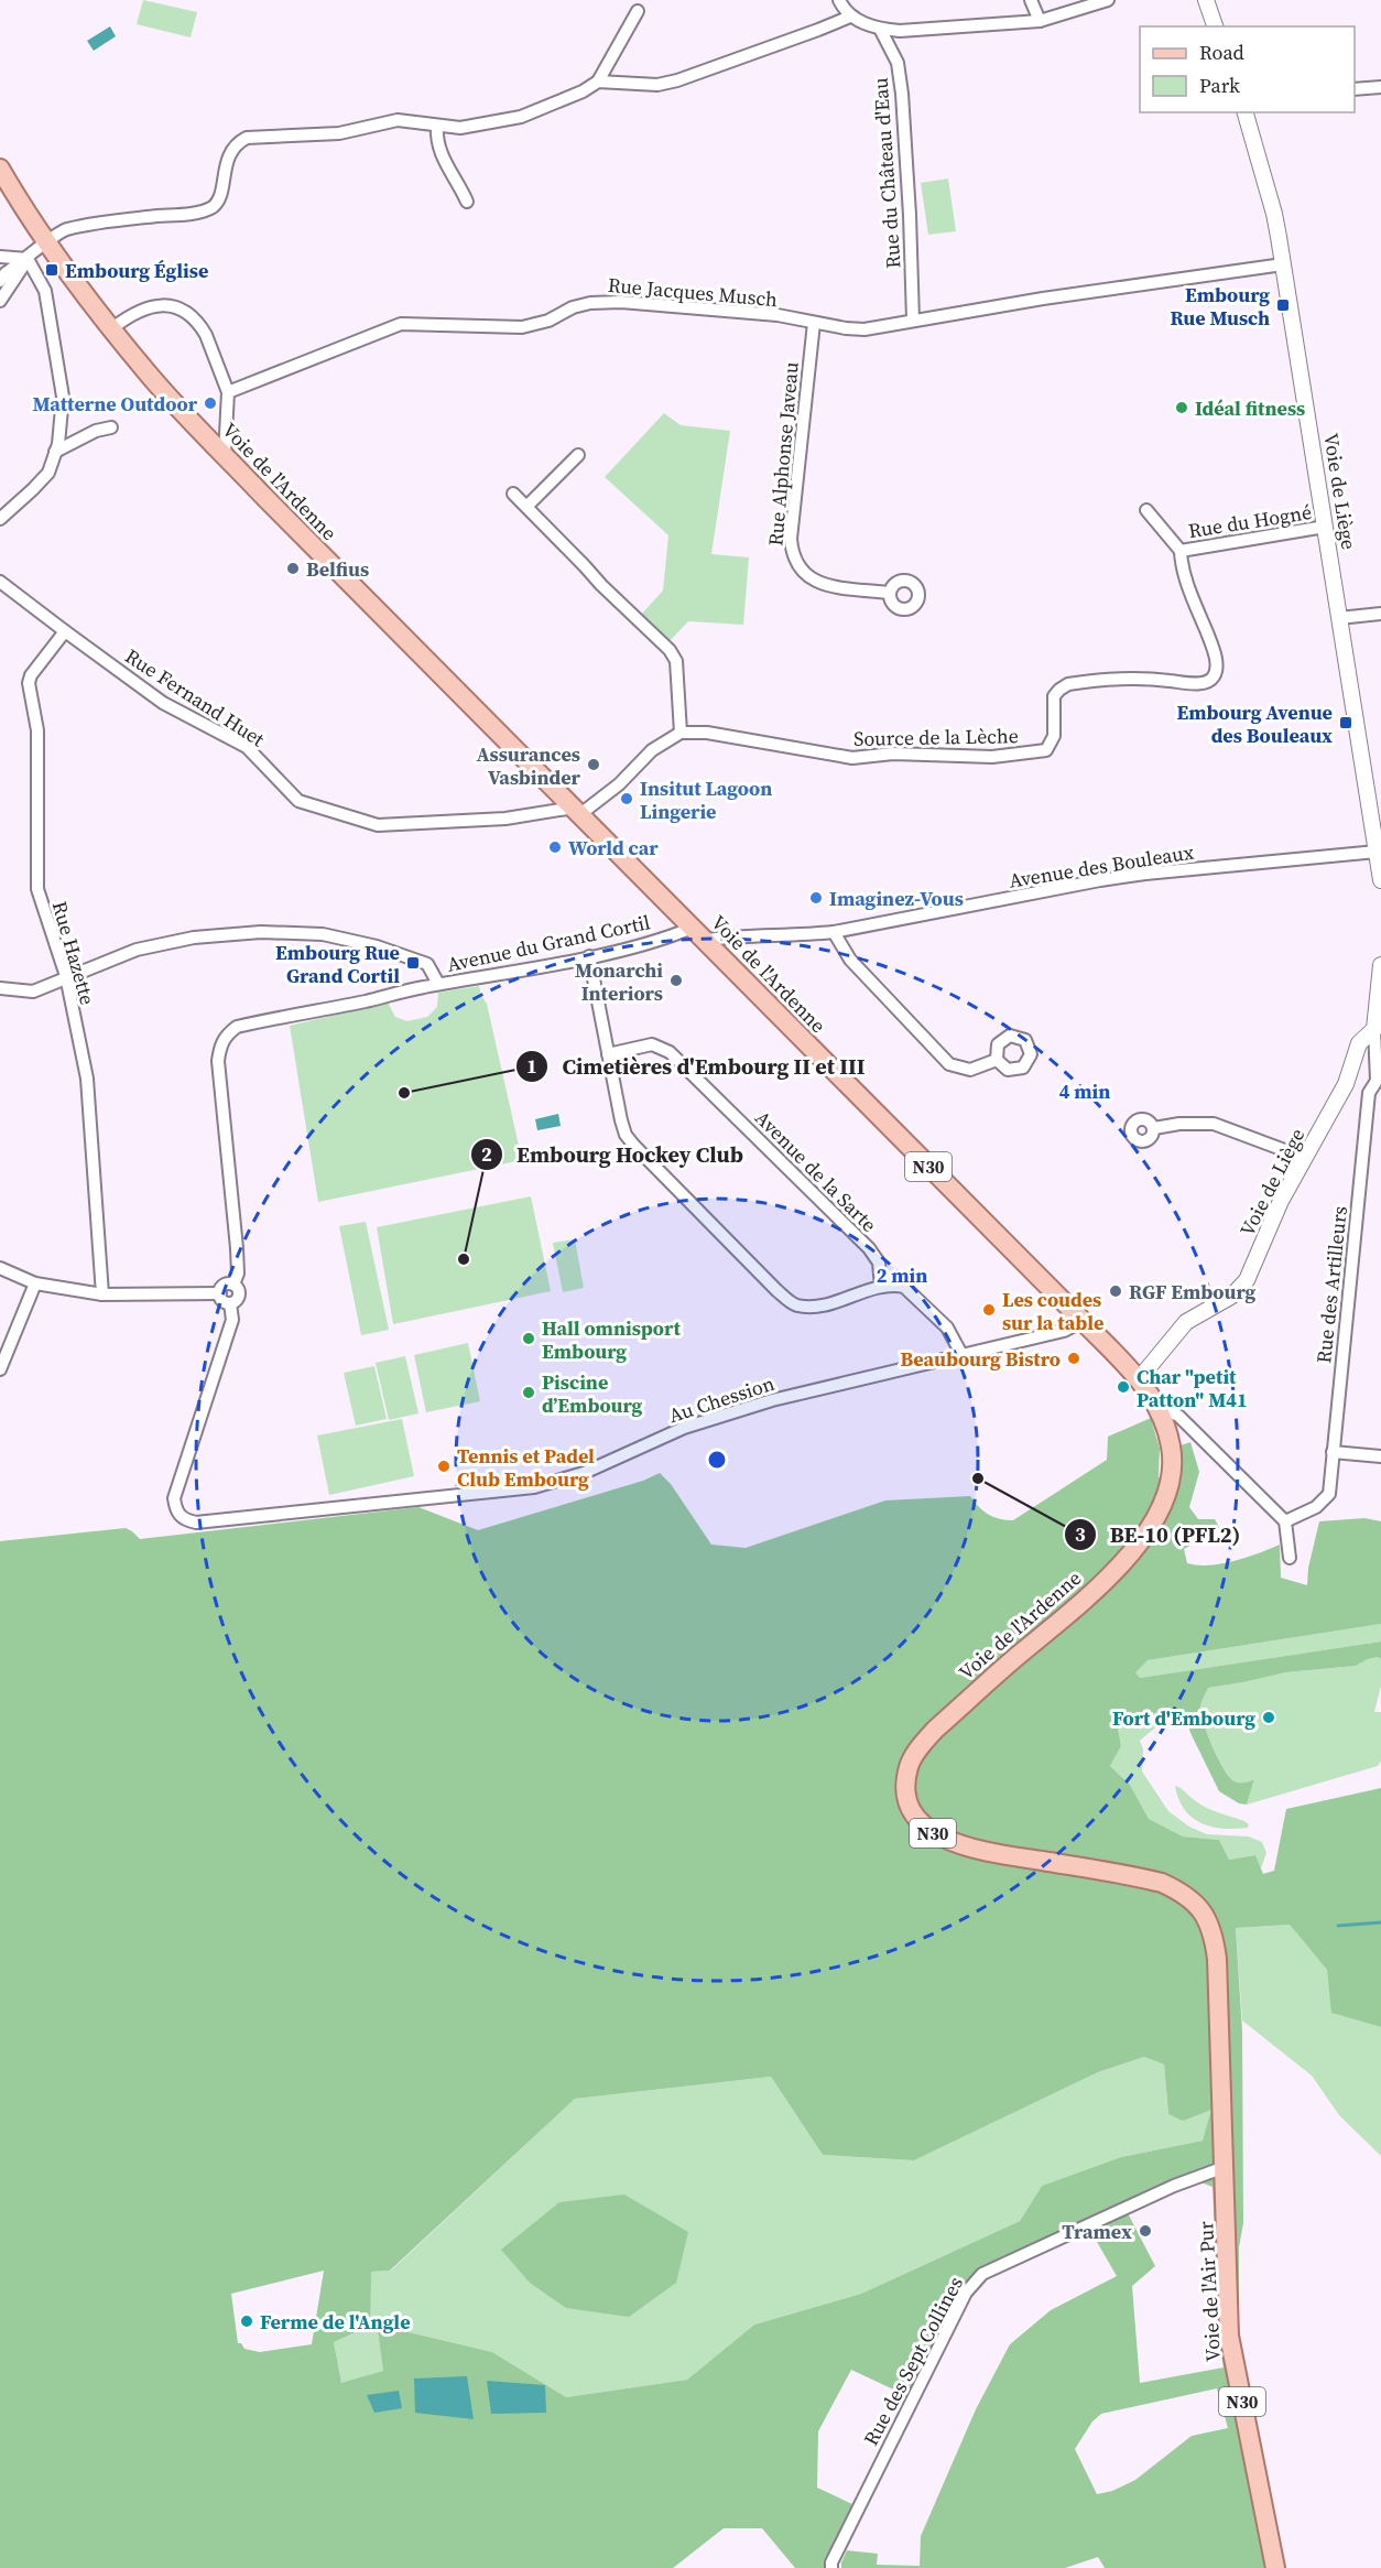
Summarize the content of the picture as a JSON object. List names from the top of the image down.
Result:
{
  "streets": {
    "main road": ["Voie de l'Ardenne", "N30", "Voie de l'Air Pur"],
    "street": [
      "Rue du Château d'Eau",
      "Rue Jacques Musch",
      "Rue Alphonse Javeau",
      "Voie de Liège",
      "Rue du Hogné",
      "Rue Fernand Huet",
      "Source de la Lèche",
      "Avenue des Bouleaux",
      "Avenue du Grand Cortil",
      "Rue Hazette",
      "Avenue de la Sarte",
      "Rue des Artilleurs",
      "Au Chession",
      "Rue des Sept Collines"
    ]
  },
  "crossings": [
    ["Rue du Château d'Eau", "Rue Jacques Musch"],
    ["Rue Jacques Musch", "Rue Alphonse Javeau"],
    ["Rue Jacques Musch", "Voie de Liège"],
    ["Voie de l'Ardenne", "Voie de Liège"],
    ["Voie de l'Ardenne", "Rue Fernand Huet"],
    ["Voie de l'Ardenne", "Avenue des Bouleaux"],
    ["Voie de l'Ardenne", "Avenue du Grand Cortil"],
    ["Voie de l'Ardenne", "Au Chession"],
    ["Voie de l'Ardenne", "Voie de l'Air Pur"],
    ["Voie de l'Ardenne", "Rue des Sept Collines"],
    ["Voie de Liège", "Rue du Hogné"],
    ["Voie de Liège", "Avenue des Bouleaux"],
    ["Voie de Liège", "Rue des Artilleurs"],
    ["Rue du Hogné", "Source de la Lèche"],
    ["Rue Fernand Huet", "Rue Hazette"],
    ["Avenue des Bouleaux", "Avenue du Grand Cortil"],
    ["Avenue du Grand Cortil", "Rue Hazette"],
    ["Voie de l'Air Pur", "Rue des Sept Collines"]
  ],
  "places": {
    "transit": [
      "Embourg Église",
      "Embourg Rue Musch",
      "Embourg Avenue des Bouleaux",
      "Embourg Rue Grand Cortil"
    ],
    "other": [
      "Matterne Outdoor",
      "Idéal fitness",
      "Belfius",
      "Assurances Vasbinder",
      "Insitut Lagoon Lingerie",
      "World car",
      "Imaginez-Vous",
      "Monarchi Interiors",
      "Cimetières d'Embourg II et III",
      "Embourg Hockey Club",
      "RGF Embourg",
      "Les coudes sur la table",
      "Hall omnisport Embourg",
      "Beaubourg Bistro",
      "Char \"petit Patton\" M41",
      "Piscine d’Embourg",
      "Tennis et Padel Club Embourg",
      "BE-10 (PFL2)",
      "Fort d'Embourg",
      "Tramex",
      "Ferme de l'Angle"
    ]
  },
  "legend": ["Road", "Park"],
  "rings": ["4 min", "2 min"]
}
